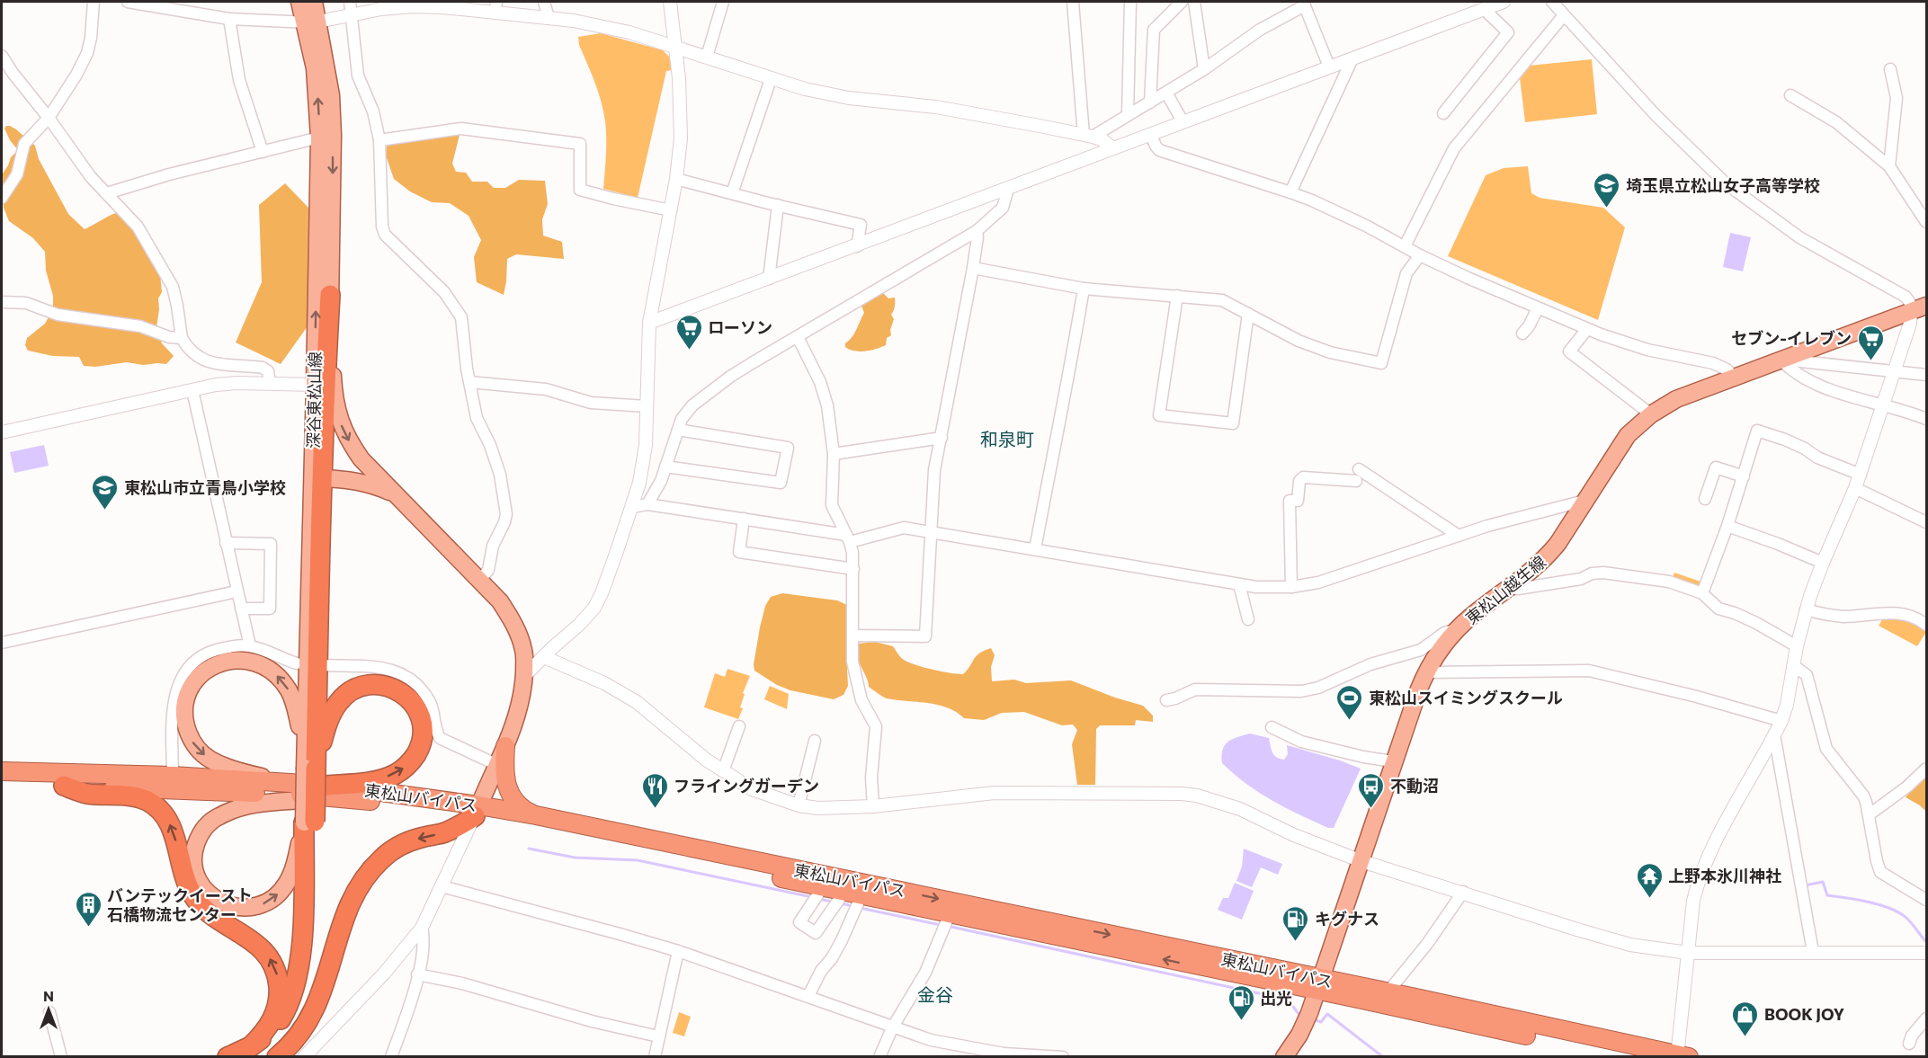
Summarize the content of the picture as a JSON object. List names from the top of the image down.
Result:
{
  "streets": {
    "highway": ["東松山バイパス"],
    "main road": ["深谷東松山線", "東松山越生線"]
  },
  "crossings": [
    ["深谷東松山線", "東松山バイパス"],
    ["東松山越生線", "東松山バイパス"]
  ],
  "districts": ["和泉町", "金谷"],
  "places": {
    "school or university": ["埼玉県立松山女子高等学校", "東松山市立青鳥小学校"],
    "supermarket": ["ローソン", "セブン-イレブン"],
    "sports": ["東松山スイミングスクール"],
    "restaurant": ["フライングガーデン"],
    "bus stop": ["不動沼"],
    "temple": ["上野本氷川神社"],
    "building": ["バンテックイースト 石橋物流センター"],
    "fuel station": ["キグナス", "出光"],
    "shop": ["BOOK JOY"]
  },
  "north": "top"
}
